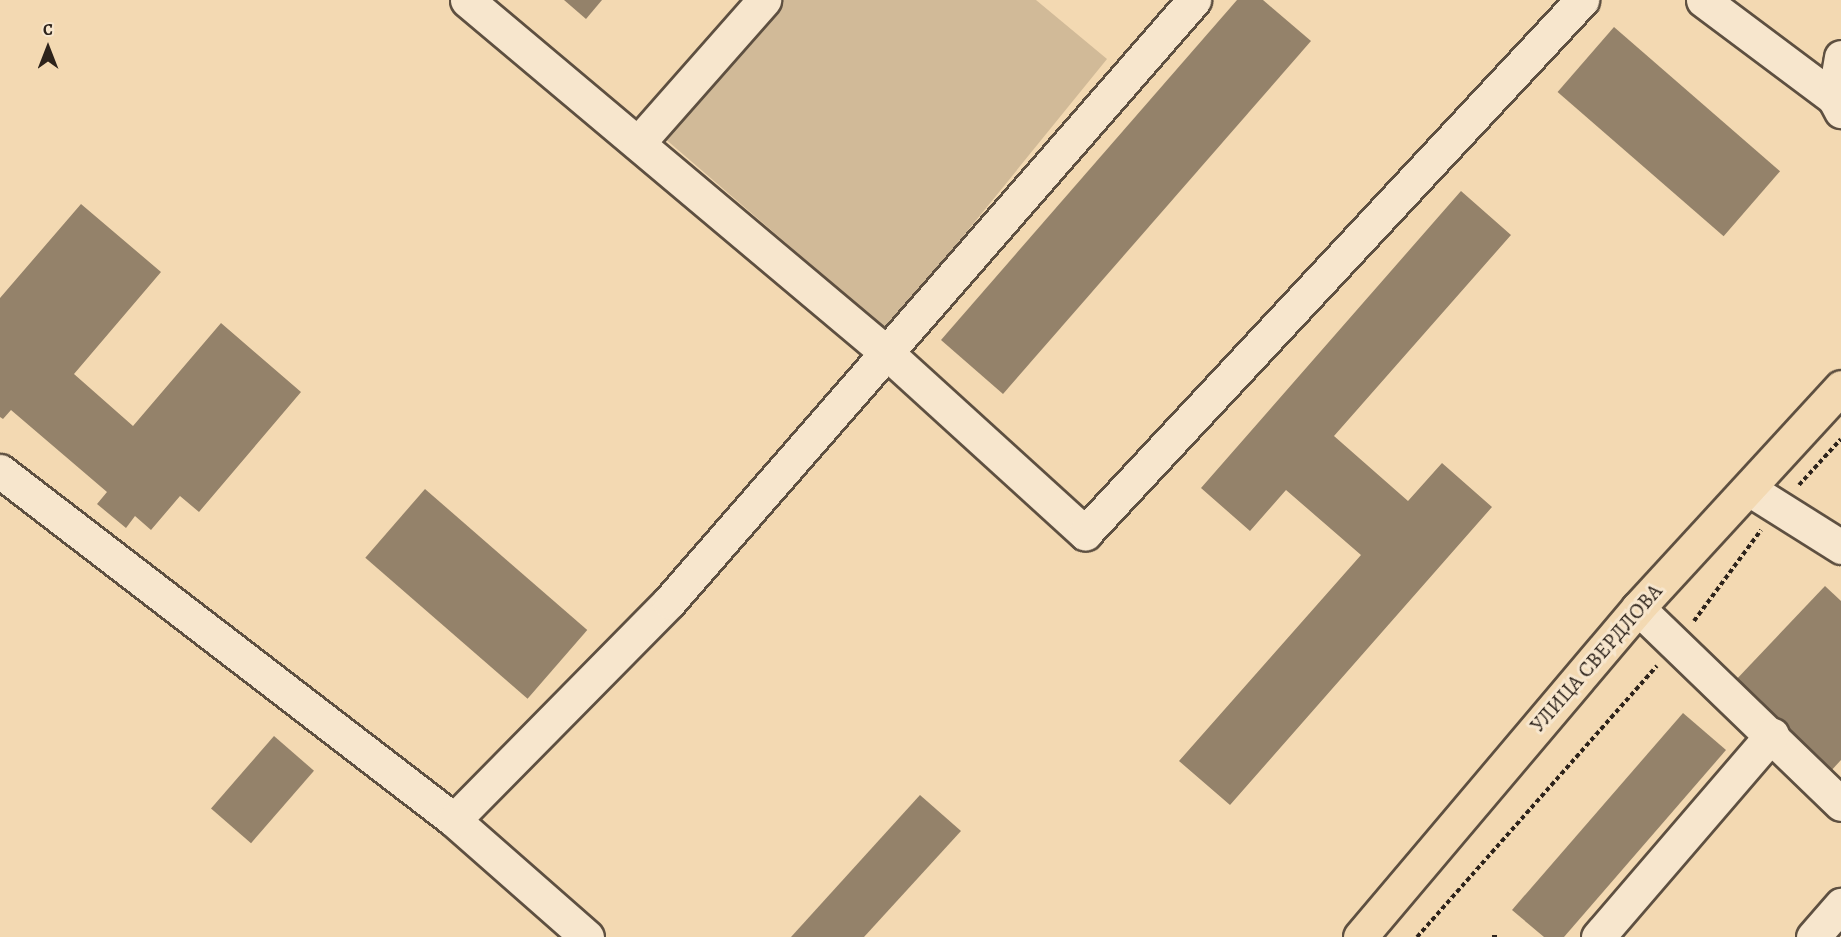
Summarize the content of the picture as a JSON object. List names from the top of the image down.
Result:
{
  "streets": {
    "main road": ["УЛИЦА СВЕРДЛОВА"]
  },
  "north": "top"
}
